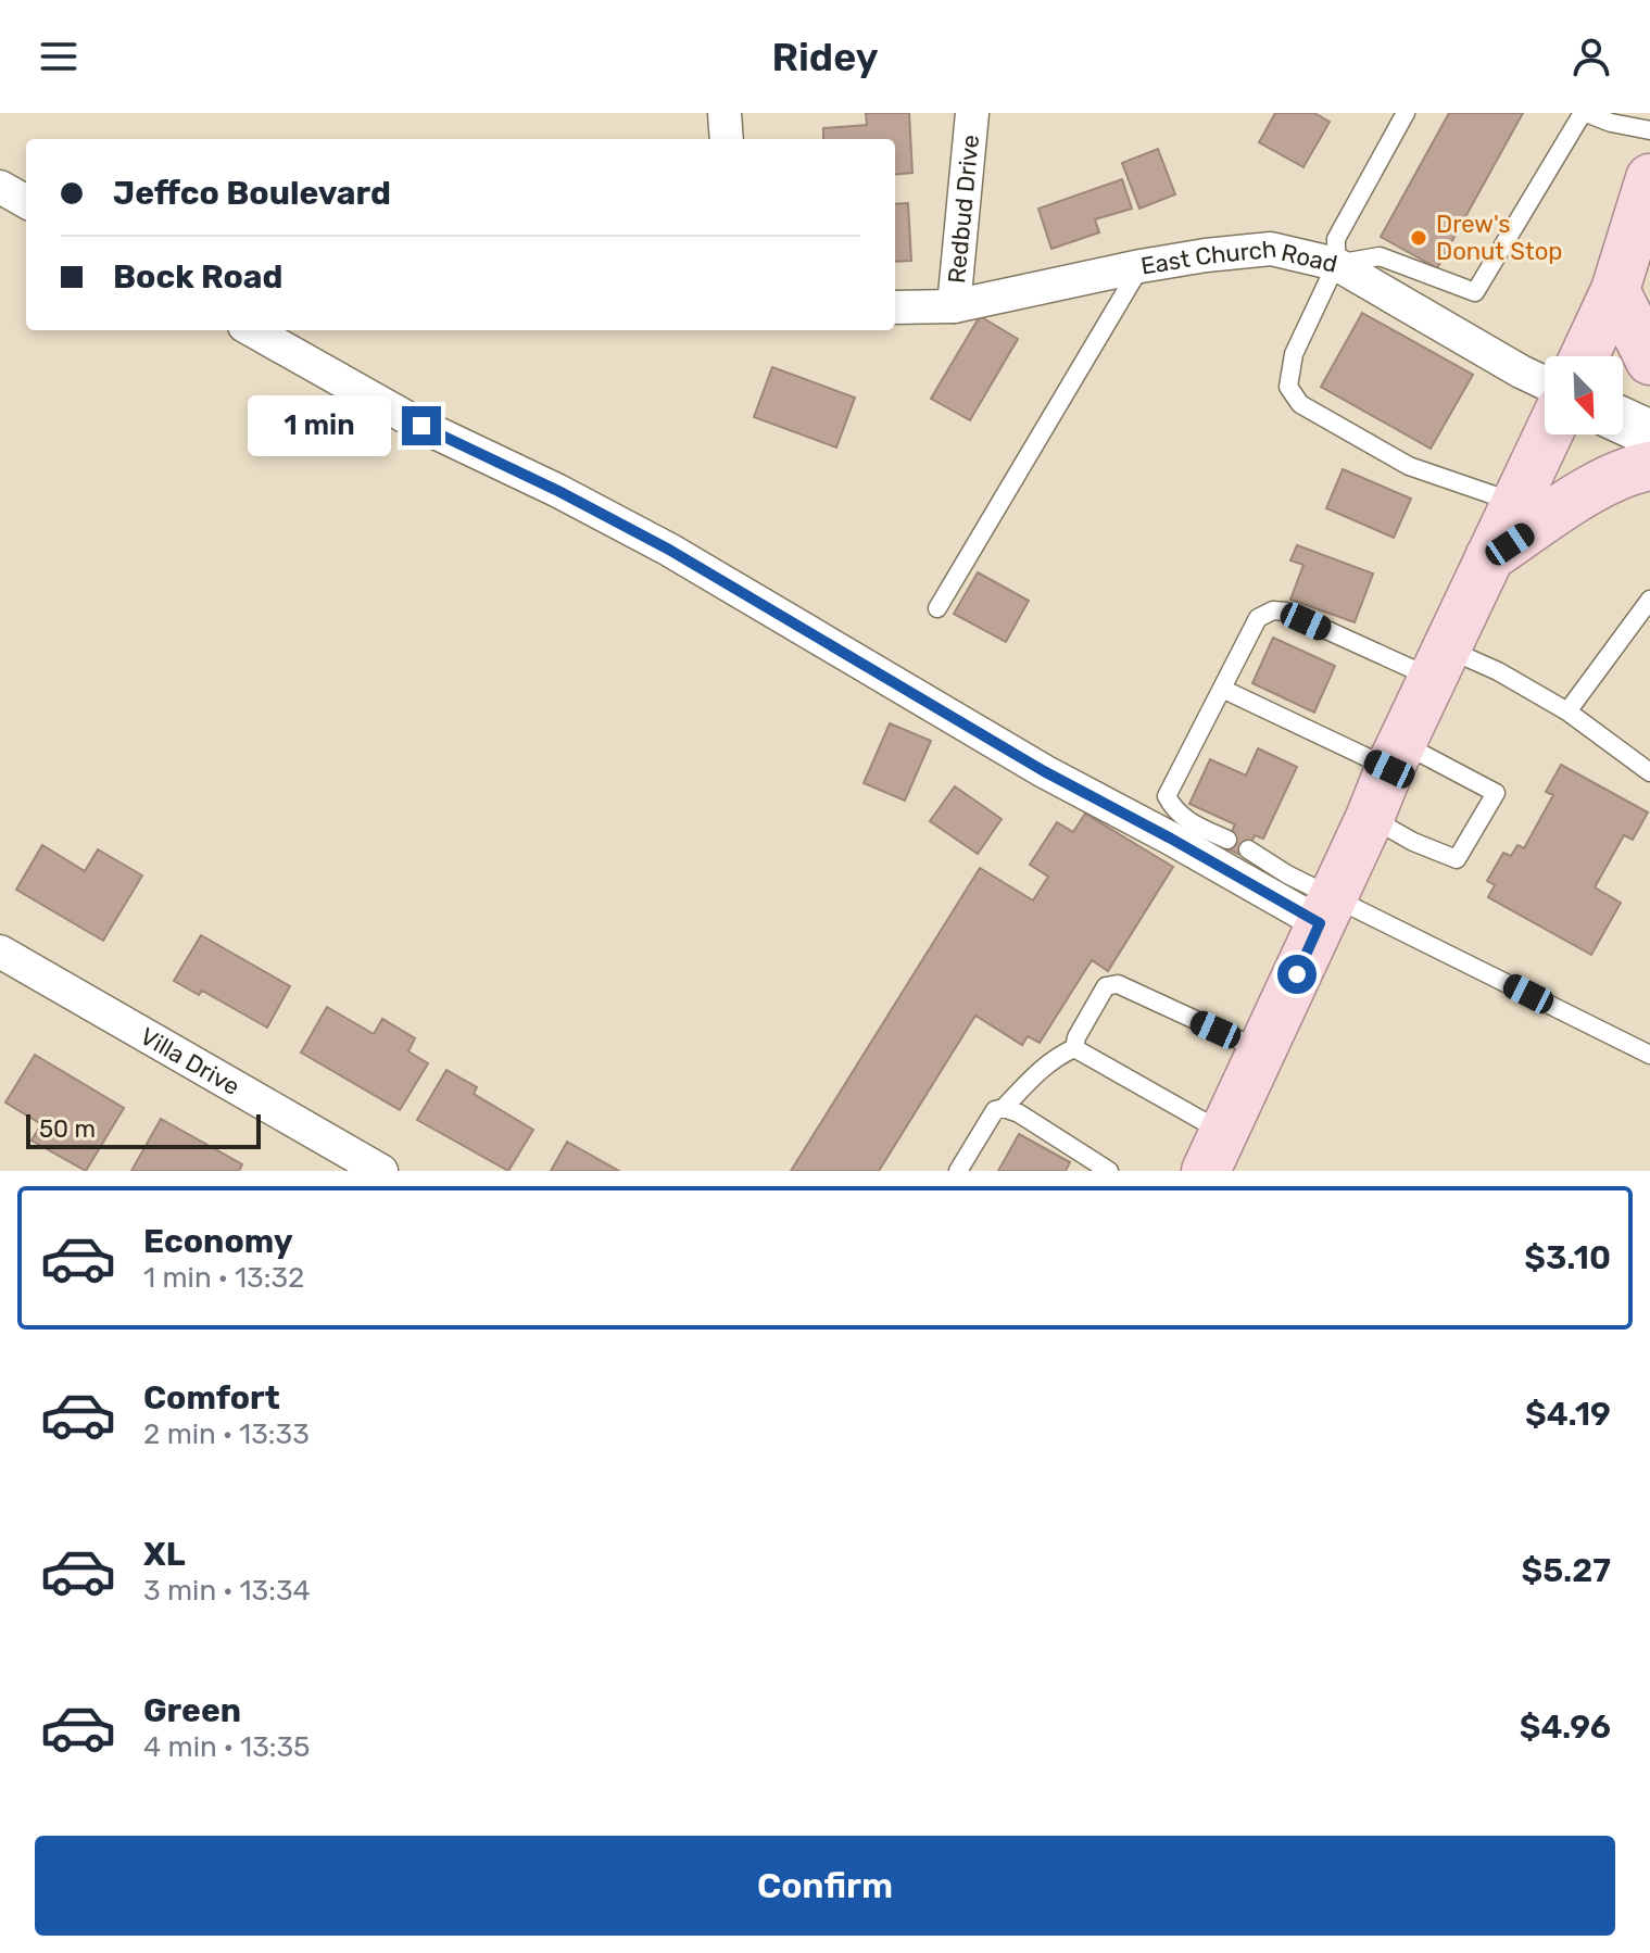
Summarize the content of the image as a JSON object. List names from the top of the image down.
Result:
{
  "streets": {
    "street": ["Redbud Drive", "East Church Road", "Villa Drive"]
  },
  "crossings": [
    ["Redbud Drive", "East Church Road"]
  ],
  "places": ["Drew's Donut Stop"],
  "scale_bar": "50 m",
  "north": "bottom right",
  "page": {
    "header": "Ridey",
    "banner": ["Jeffco Boulevard", "Bock Road"],
    "bubble": "1 min",
    "scale": "50 m",
    "list": [
      {
        "name": "Economy",
        "note": "1 min · 13:32",
        "value": "$3.10"
      },
      {
        "name": "Comfort",
        "note": "2 min · 13:33",
        "value": "$4.19"
      },
      {
        "name": "XL",
        "note": "3 min · 13:34",
        "value": "$5.27"
      },
      {
        "name": "Green",
        "note": "4 min · 13:35",
        "value": "$4.96"
      }
    ],
    "buttons": "Confirm"
  }
}
